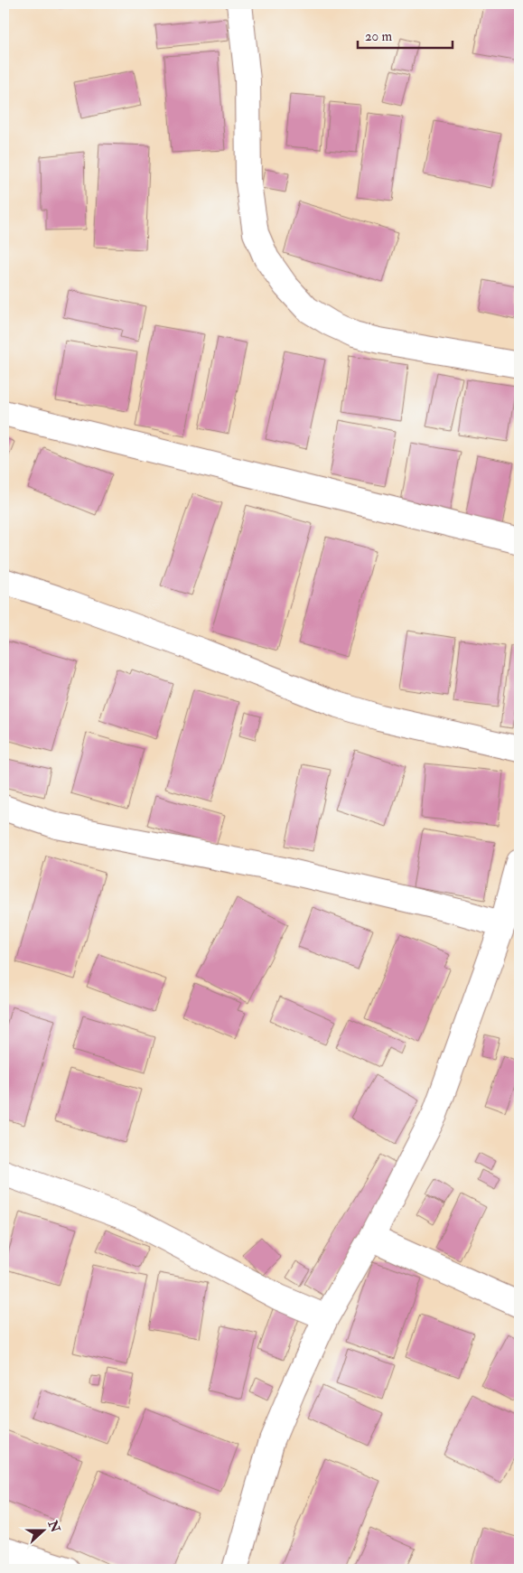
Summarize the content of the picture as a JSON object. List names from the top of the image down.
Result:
{
  "scale_bar": "20 m",
  "north": "right"
}
